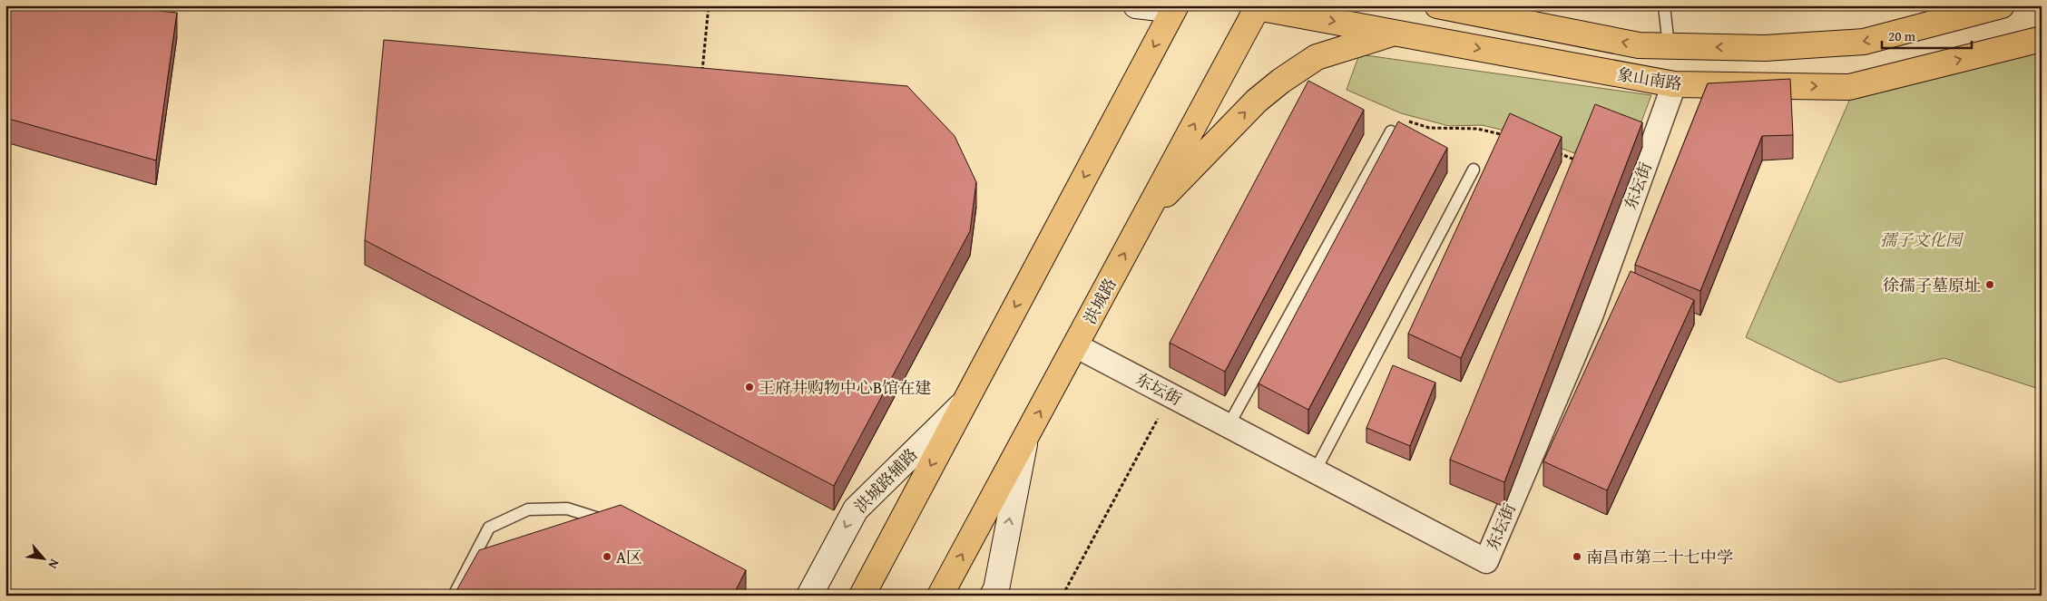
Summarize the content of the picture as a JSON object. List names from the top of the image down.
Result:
{
  "streets": {
    "main road": ["象山南路", "洪城路", "洪城路辅路"],
    "street": ["东坛街"]
  },
  "crossings": [
    ["象山南路", "东坛街"],
    ["象山南路", "洪城路"],
    ["东坛街", "洪城路"]
  ],
  "parks": ["孺子文化园"],
  "places": [
    "徐孺子墓原址",
    "王府井购物中心B馆在建",
    "A区",
    "南昌市第二十七中学"
  ],
  "scale_bar": "20 m",
  "north": "bottom right"
}
